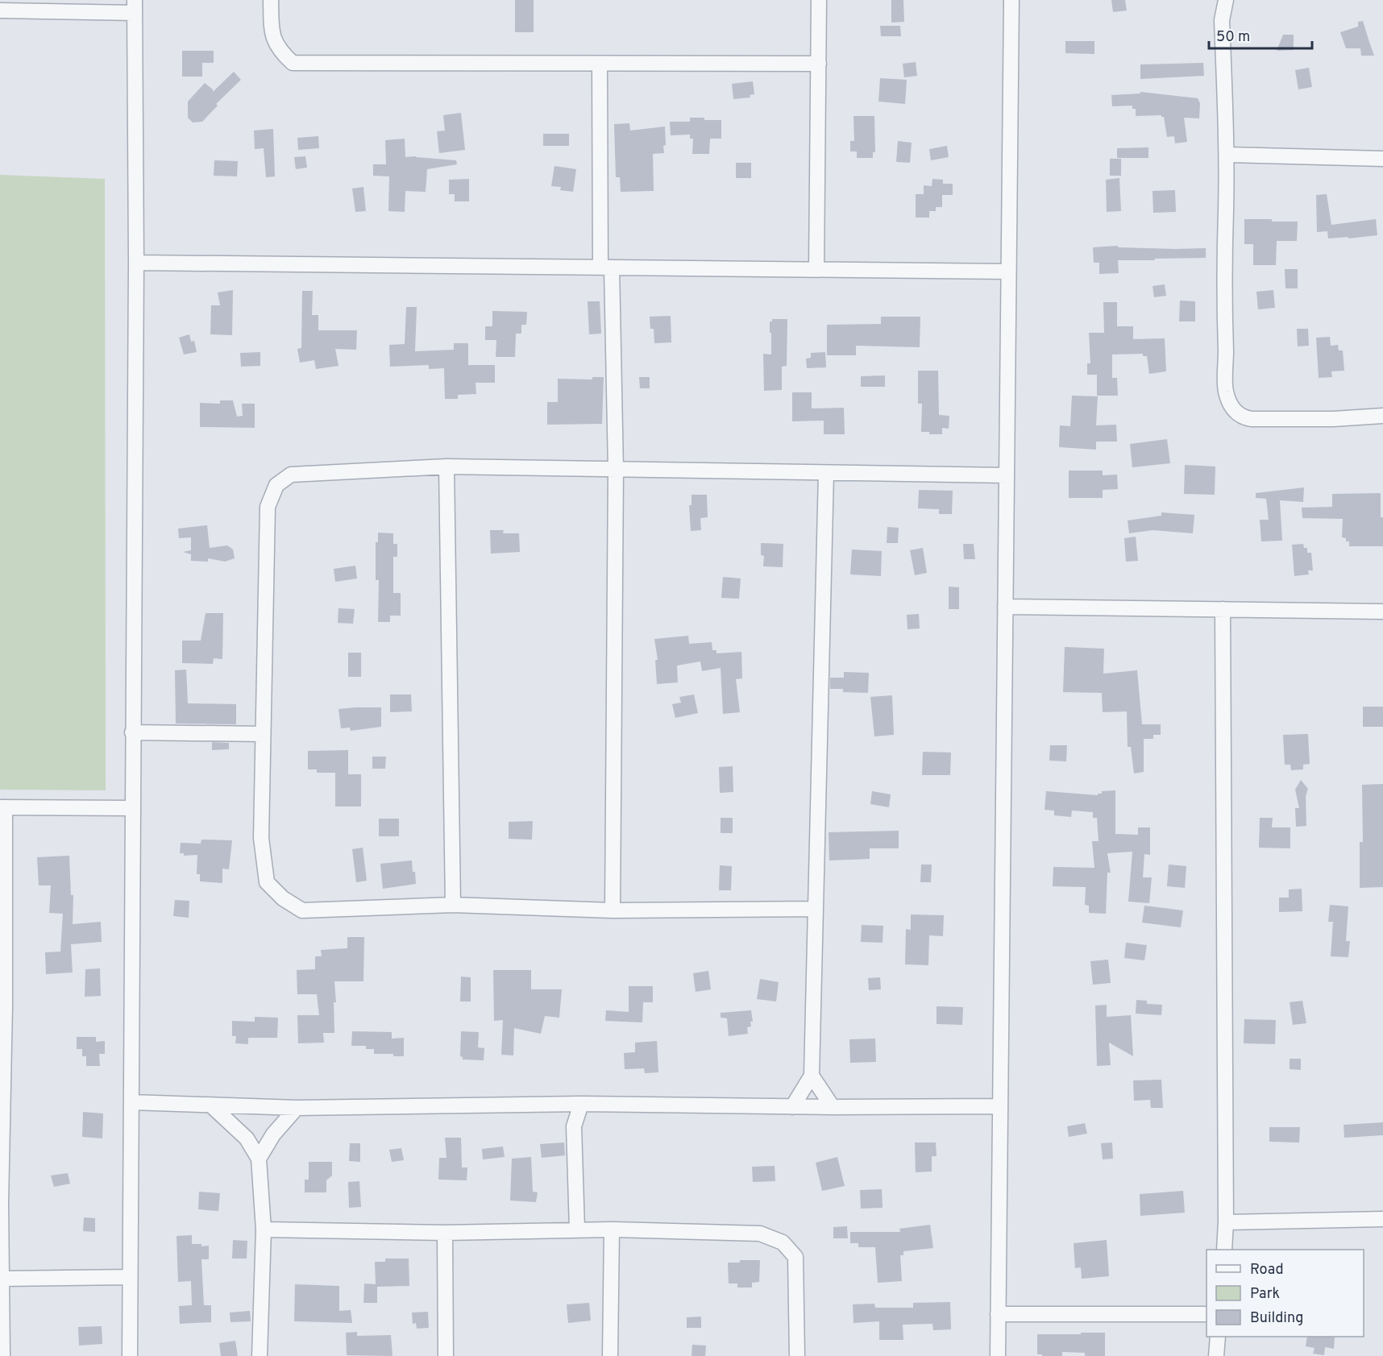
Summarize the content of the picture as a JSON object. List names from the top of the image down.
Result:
{
  "legend": ["Road", "Park", "Building"],
  "scale_bar": "50 m"
}
